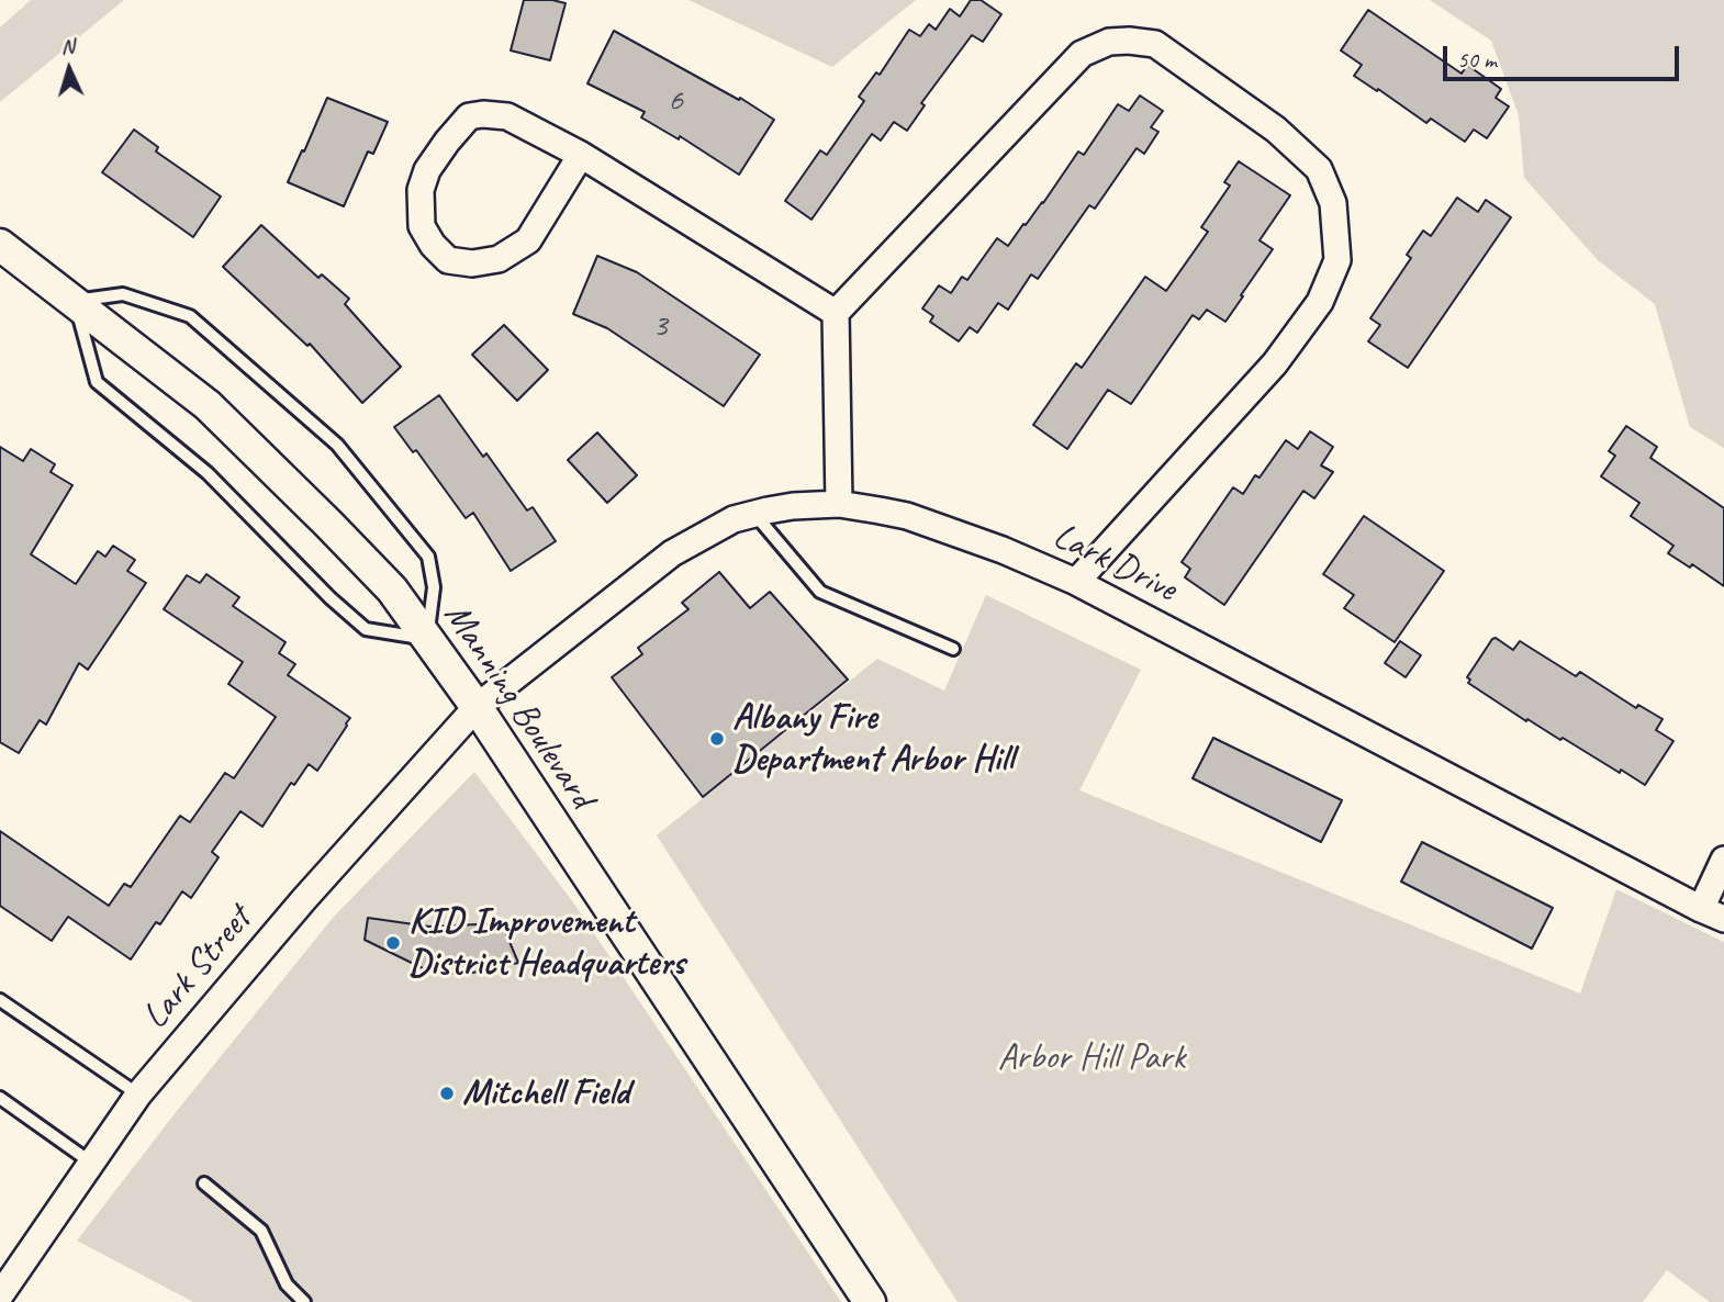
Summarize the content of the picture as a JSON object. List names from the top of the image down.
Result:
{
  "streets": {
    "street": ["Lark Drive", "Manning Boulevard", "Lark Street"]
  },
  "crossings": [
    ["Lark Drive", "Manning Boulevard"],
    ["Lark Drive", "Lark Street"],
    ["Manning Boulevard", "Lark Street"]
  ],
  "parks": ["Arbor Hill Park"],
  "places": ["Albany Fire Department Arbor Hill", "KID Improvement District Headquarters", "Mitchell Field"],
  "house_numbers": ["6", "3"],
  "scale_bar": "50 m",
  "north": "top"
}
